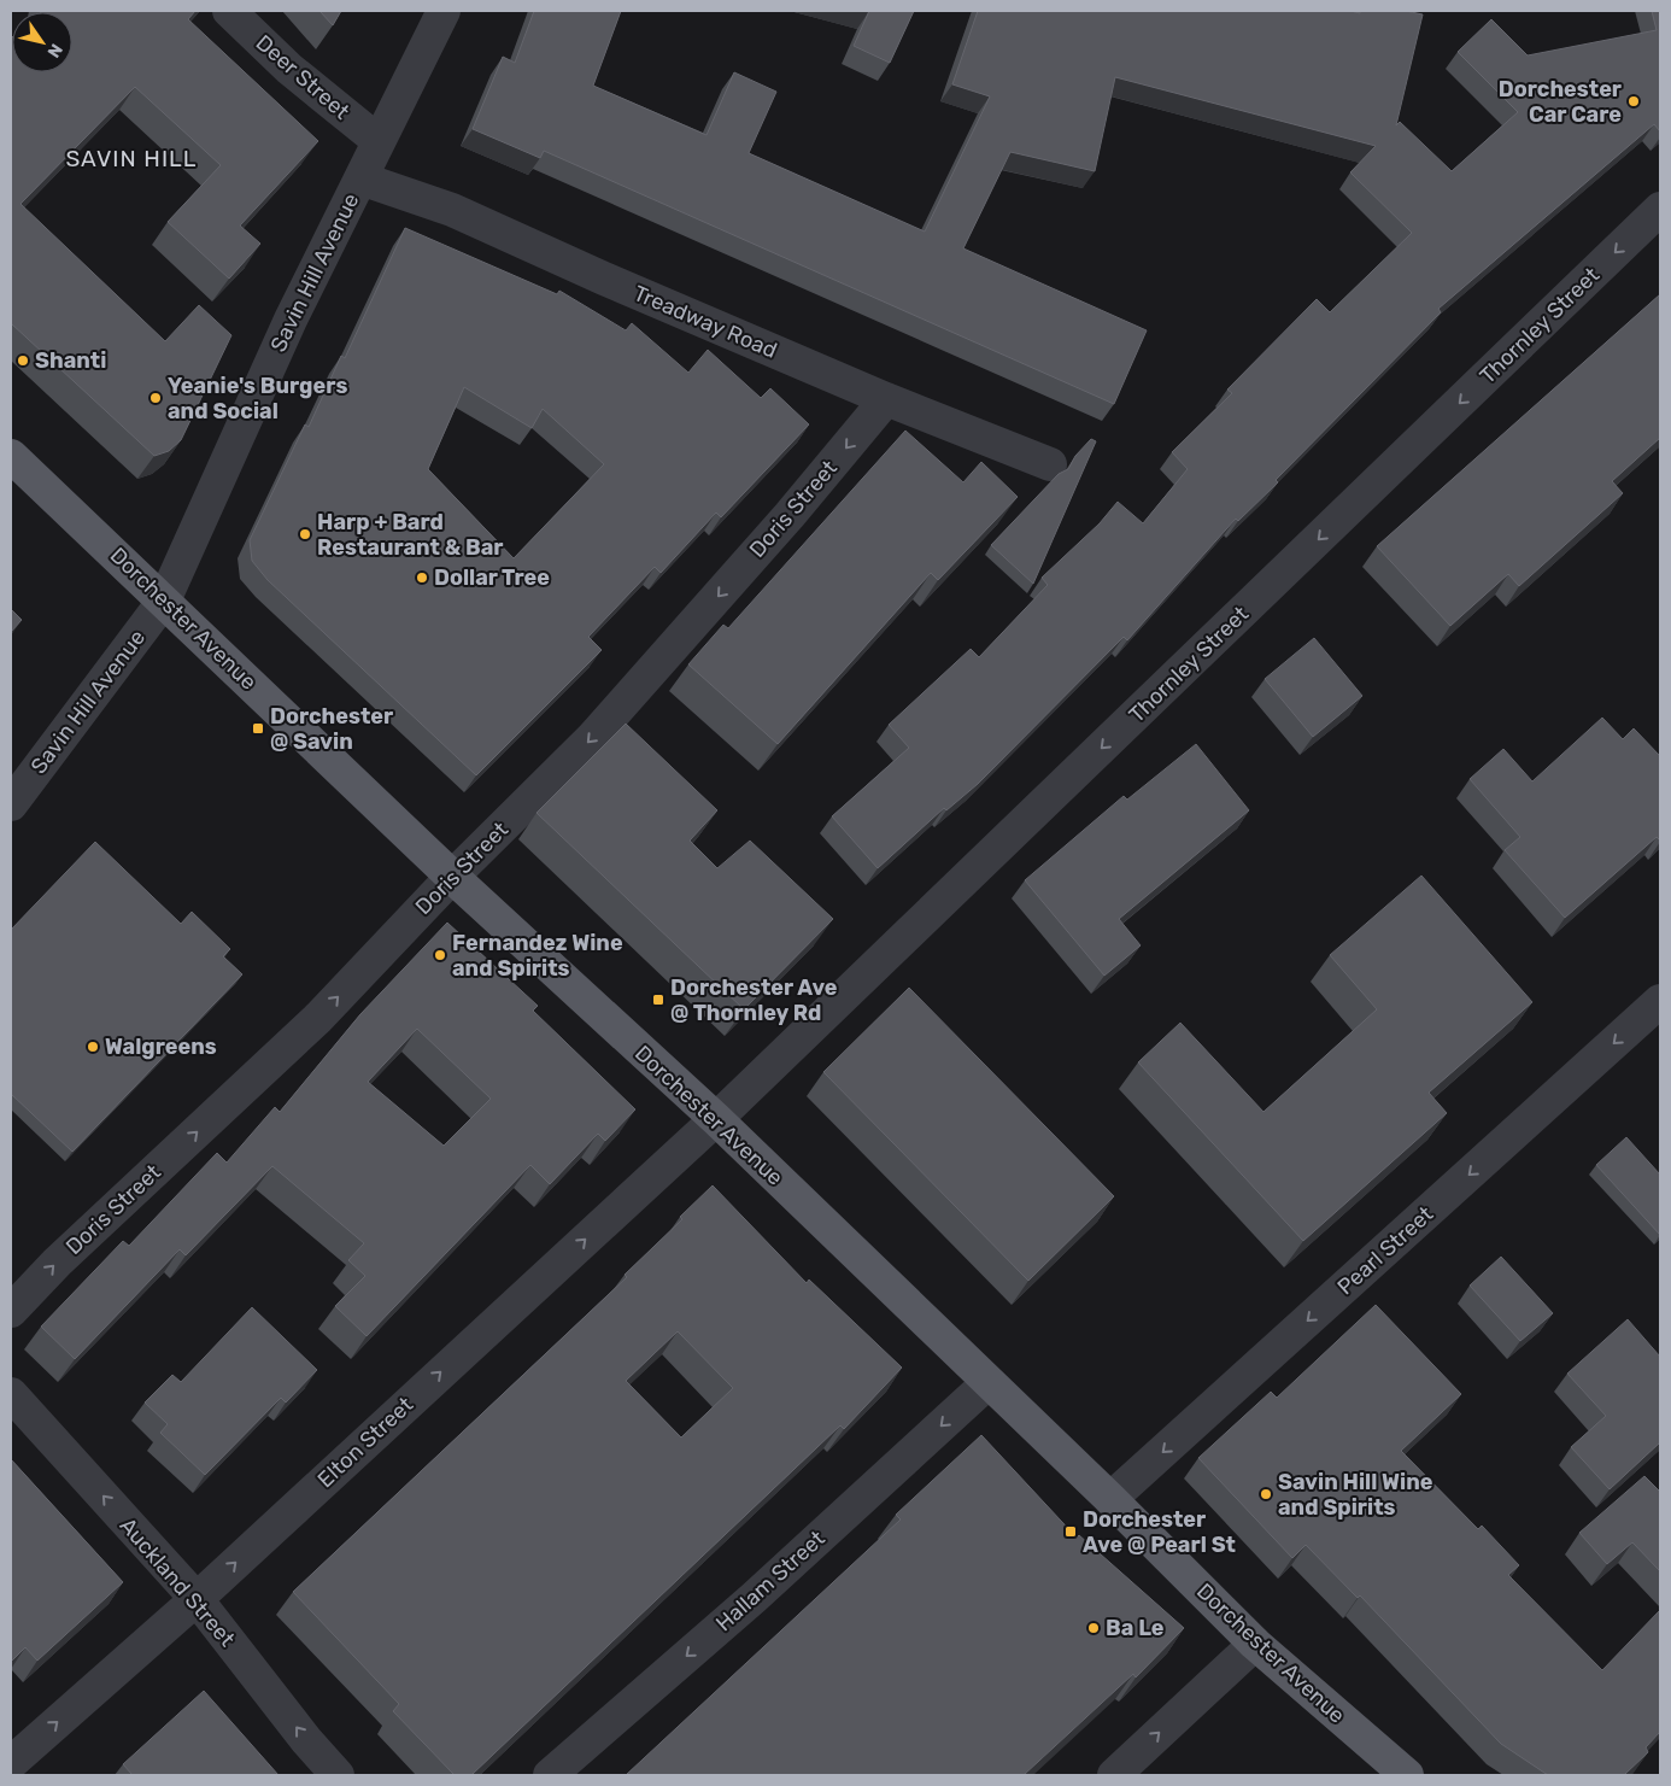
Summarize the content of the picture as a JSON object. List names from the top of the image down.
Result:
{
  "streets": {
    "main road": ["Dorchester Avenue"],
    "street": [
      "Deer Street",
      "Savin Hill Avenue",
      "Treadway Road",
      "Thornley Street",
      "Doris Street",
      "Pearl Street",
      "Elton Street",
      "Hallam Street",
      "Auckland Street"
    ]
  },
  "crossings": [
    ["Deer Street", "Savin Hill Avenue"],
    ["Savin Hill Avenue", "Treadway Road"],
    ["Savin Hill Avenue", "Dorchester Avenue"],
    ["Treadway Road", "Doris Street"],
    ["Thornley Street", "Dorchester Avenue"],
    ["Thornley Street", "Elton Street"],
    ["Doris Street", "Dorchester Avenue"],
    ["Dorchester Avenue", "Pearl Street"],
    ["Dorchester Avenue", "Elton Street"],
    ["Dorchester Avenue", "Hallam Street"],
    ["Elton Street", "Auckland Street"]
  ],
  "one_way": [
    "Thornley Street",
    "Pearl Street",
    "Elton Street",
    "Hallam Street",
    "Auckland Street"
  ],
  "districts": ["SAVIN HILL"],
  "places": {
    "other": [
      "Dorchester Car Care",
      "Shanti",
      "Yeanie's Burgers and Social",
      "Harp + Bard Restaurant & Bar",
      "Dollar Tree",
      "Fernandez Wine and Spirits",
      "Walgreens",
      "Savin Hill Wine and Spirits",
      "Ba Le"
    ],
    "transit": ["Dorchester @ Savin", "Dorchester Ave @ Thornley Rd", "Dorchester Ave @ Pearl St"]
  },
  "north": "bottom right"
}
